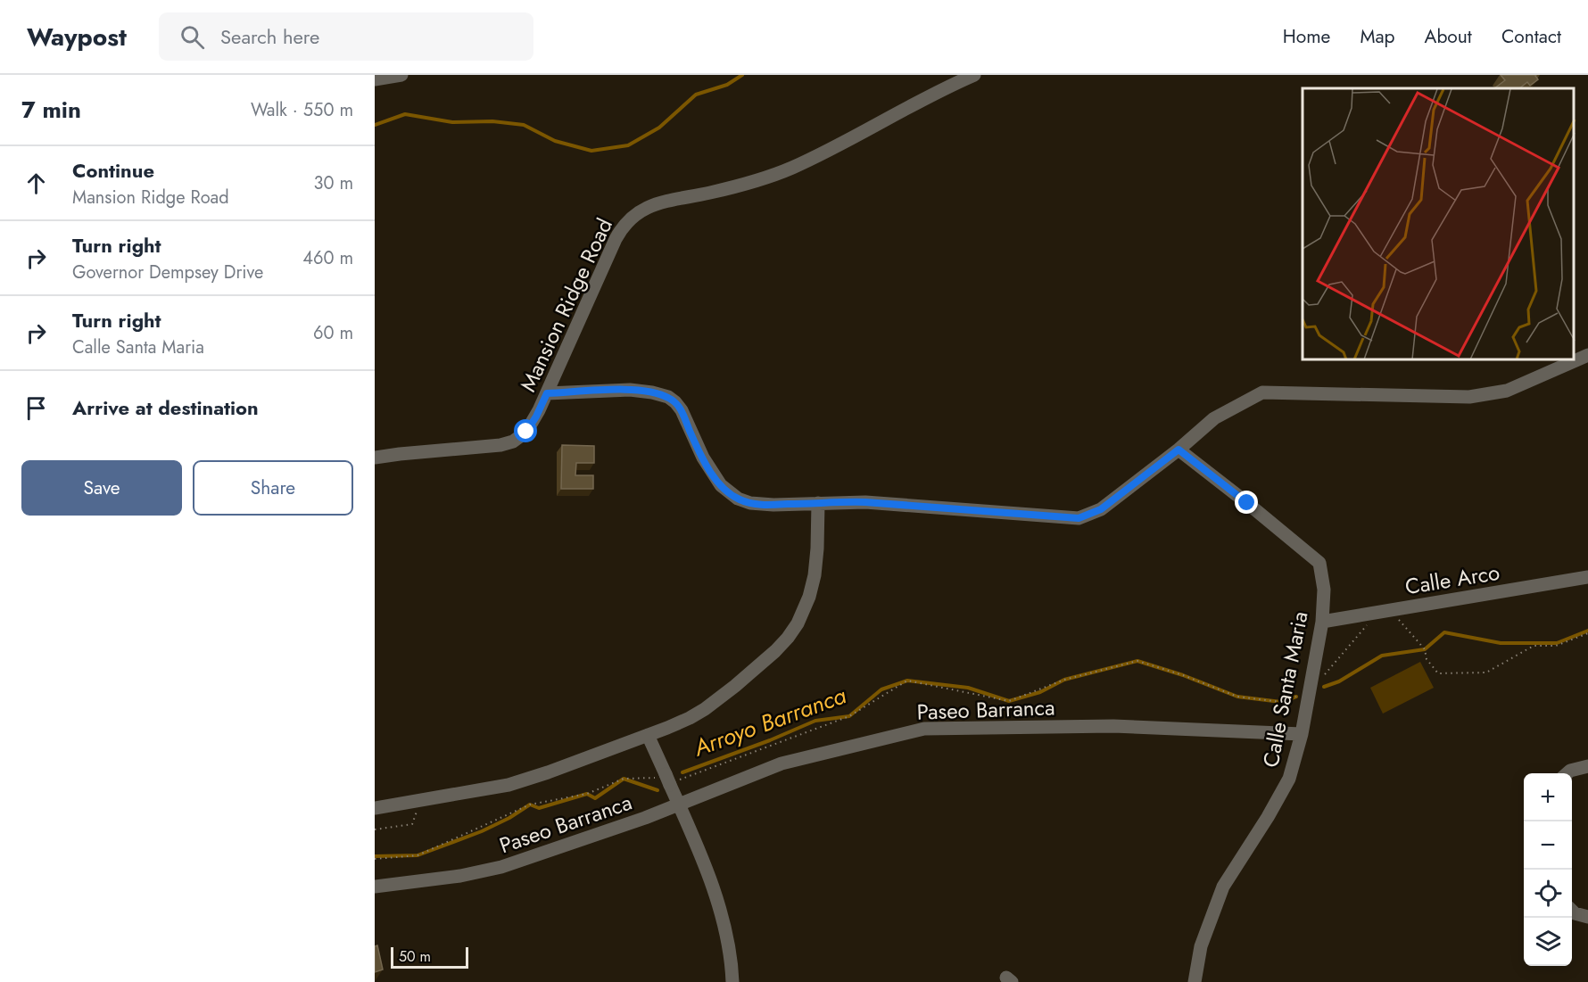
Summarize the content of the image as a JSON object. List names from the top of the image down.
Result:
{
  "streets": {
    "street": [
      "Mansion Ridge Road",
      "Calle Arco",
      "Calle Santa Maria",
      "Paseo Barranca"
    ]
  },
  "crossings": [
    ["Calle Arco", "Calle Santa Maria"],
    ["Calle Santa Maria", "Paseo Barranca"]
  ],
  "water": ["Arroyo Barranca"],
  "scale_bar": "50 m",
  "page": {
    "header": "Waypost",
    "search": "Search here",
    "nav": [
      "Home",
      "Map",
      "About",
      "Contact"
    ],
    "heading": ["7 min", "Walk · 550 m"],
    "list": [
      ["Continue", "Mansion Ridge Road", "30 m"],
      ["Turn right", "Governor Dempsey Drive", "460 m"],
      ["Turn right", "Calle Santa Maria", "60 m"],
      "Arrive at destination"
    ],
    "buttons": ["Save", "Share"],
    "map_buttons": ["+", "−"],
    "scale": "50 m"
  }
}
